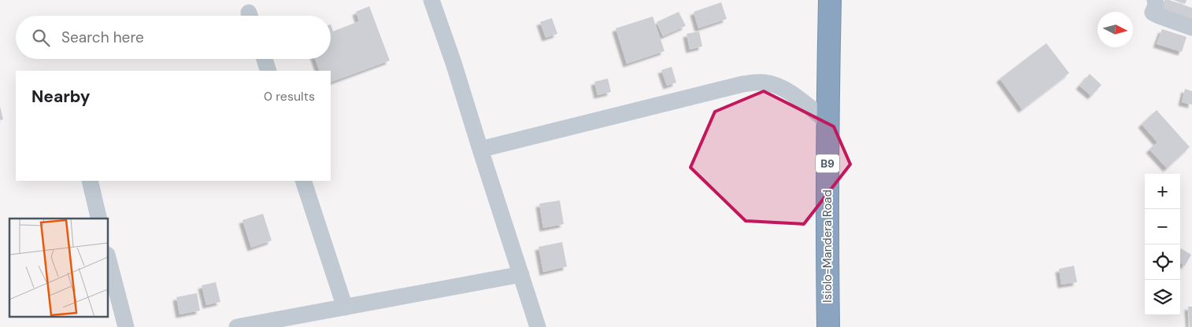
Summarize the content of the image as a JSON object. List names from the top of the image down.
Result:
{
  "streets": {
    "highway": ["B9", "Isiolo-Mandera Road"]
  },
  "north": "right",
  "page": {
    "search": "Search here",
    "heading": ["Nearby", "0 results"],
    "map_buttons": ["+", "−"]
  }
}
